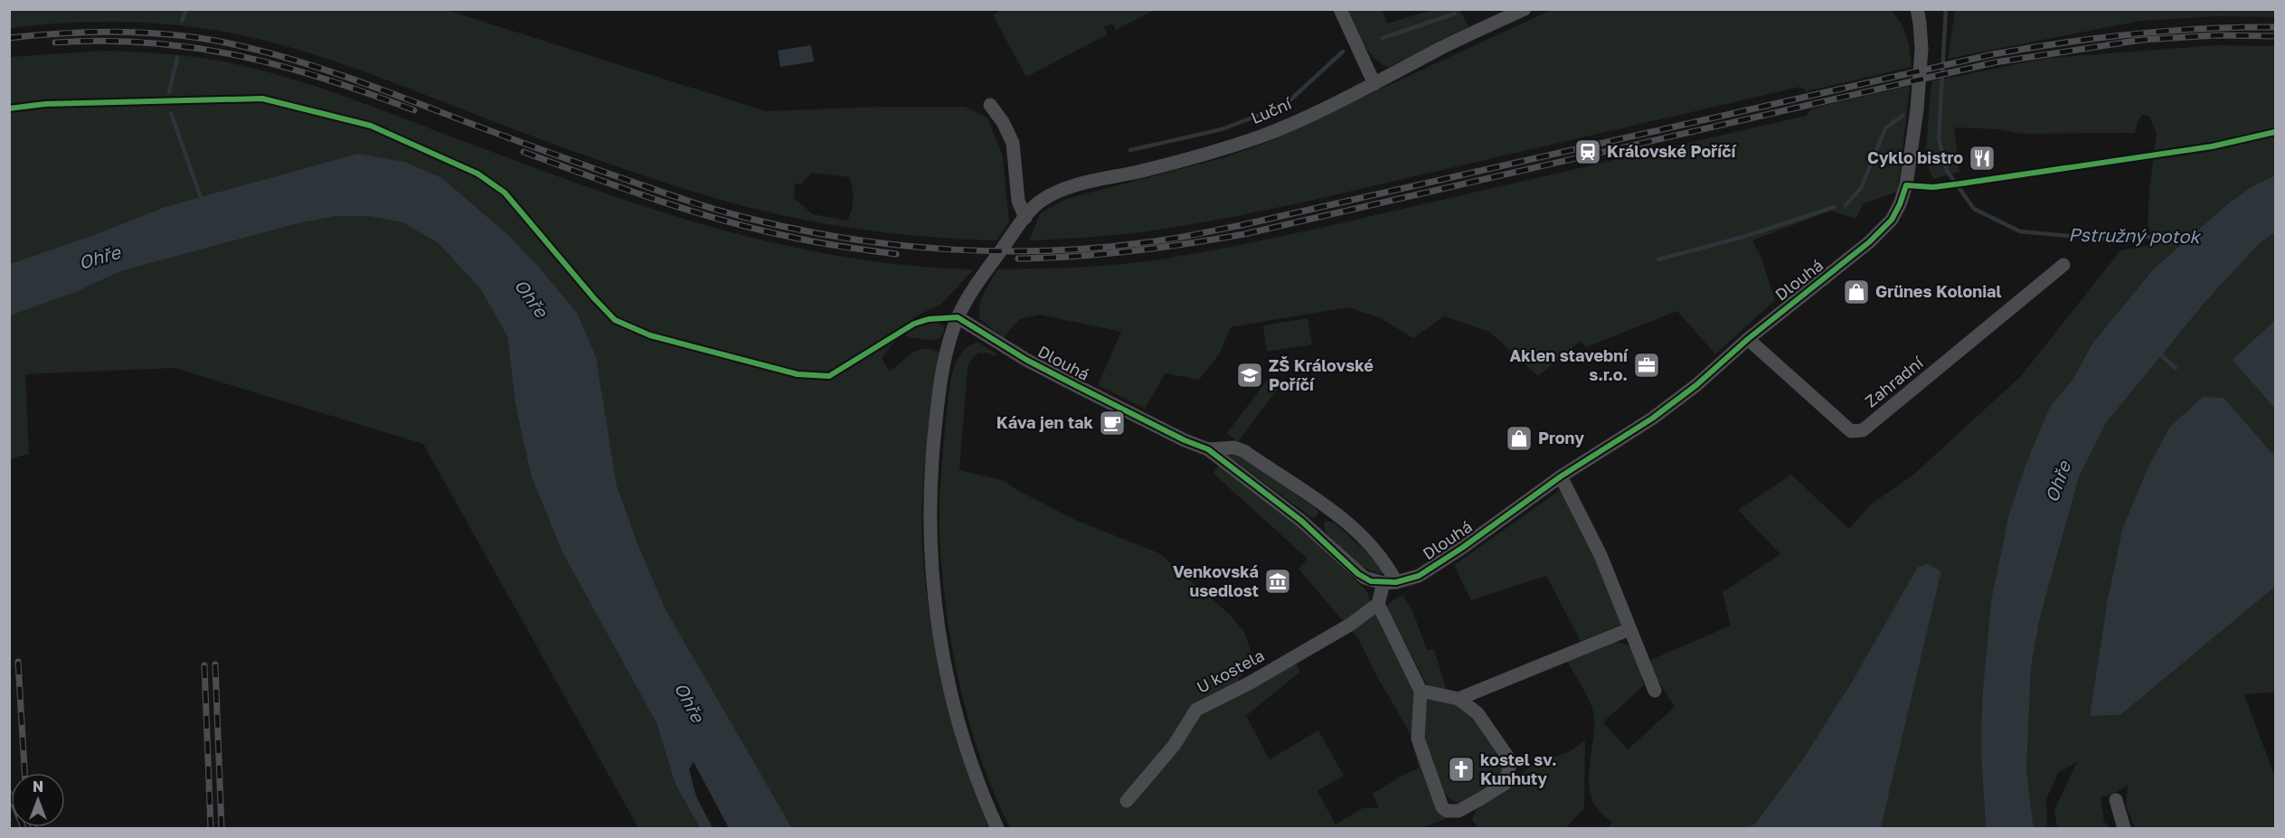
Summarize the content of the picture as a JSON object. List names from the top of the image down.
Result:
{
  "streets": {
    "street": [
      "Luční",
      "Dlouhá",
      "Zahradní",
      "U kostela"
    ]
  },
  "crossings": [
    ["Luční", "Dlouhá"],
    ["Dlouhá", "Zahradní"]
  ],
  "water": ["Pstružný potok", "Ohře"],
  "places": {
    "station": ["Královské Poříčí"],
    "restaurant": ["Cyklo bistro"],
    "shop": ["Grünes Kolonial", "Prony"],
    "office": ["Aklen stavební s.r.o."],
    "school or university": ["ZŠ Královské Poříčí"],
    "cafe": ["Káva jen tak"],
    "museum": ["Venkovská usedlost"],
    "church": ["kostel sv. Kunhuty"]
  },
  "north": "top"
}
